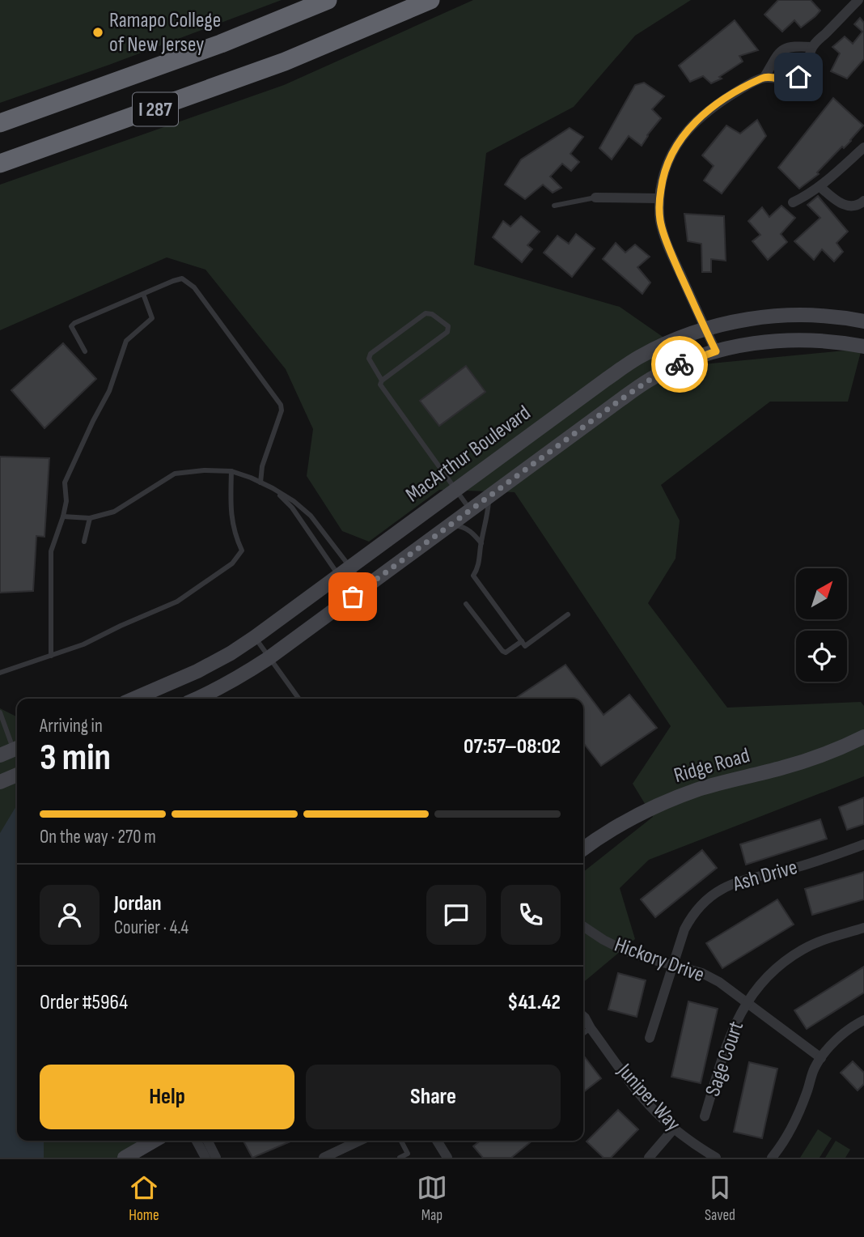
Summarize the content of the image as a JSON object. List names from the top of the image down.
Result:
{
  "streets": {
    "highway": ["I 287"],
    "main road": ["MacArthur Boulevard", "Ridge Road"],
    "street": [
      "Ash Drive",
      "Hickory Drive",
      "Sage Court",
      "Juniper Way"
    ]
  },
  "crossings": [
    ["Ash Drive", "Hickory Drive"],
    ["Hickory Drive", "Sage Court"]
  ],
  "places": ["Ramapo College of New Jersey"],
  "north": "top right",
  "page": {
    "heading": ["3 min", "Arriving in", "07:57–08:02"],
    "panel": [
      "Jordan",
      "Courier · 4.4",
      "Order #5964",
      "$41.42"
    ],
    "bar": "On the way · 270 m",
    "buttons": ["Help", "Share"],
    "tabs": ["Home", "Map", "Saved"]
  }
}
